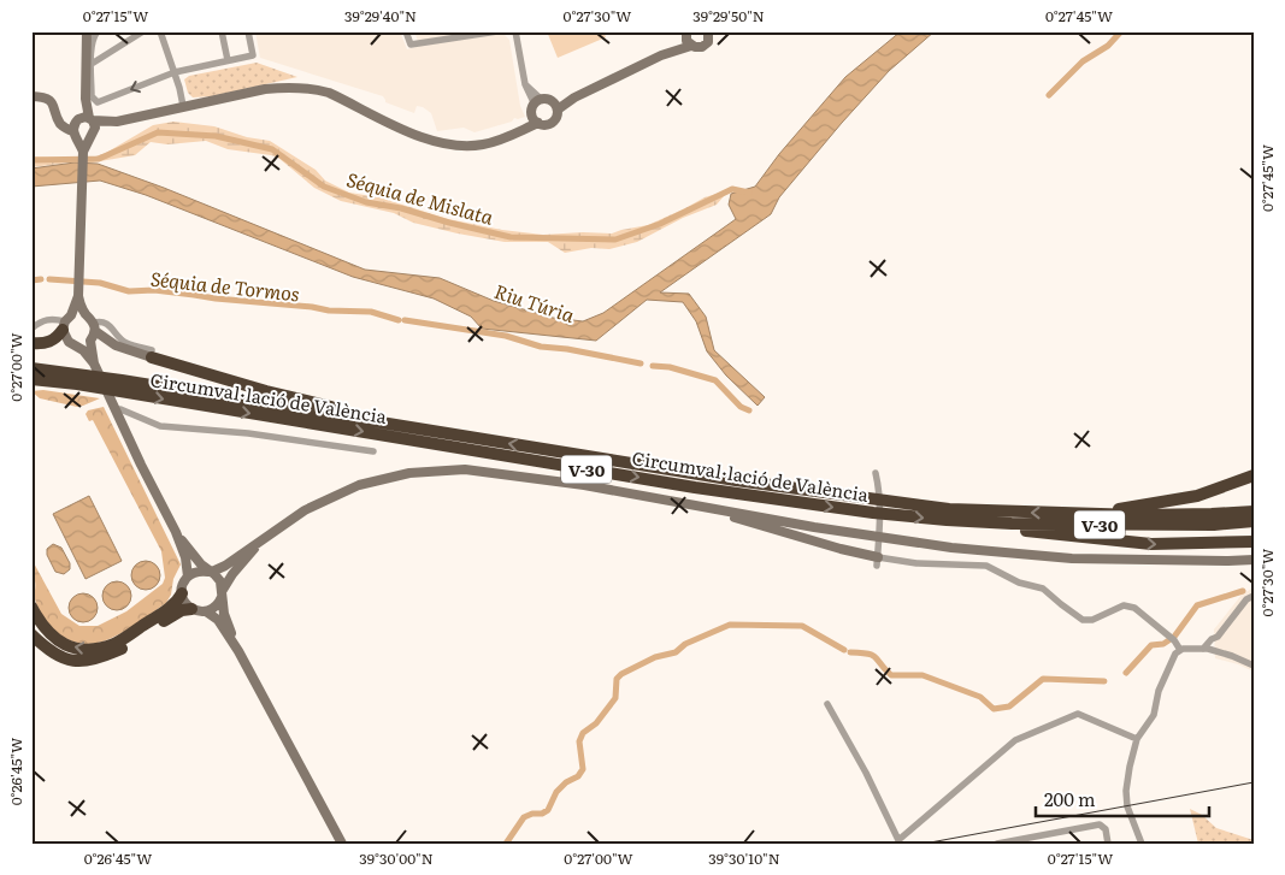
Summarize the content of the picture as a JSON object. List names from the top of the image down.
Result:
{
  "streets": {
    "highway": ["Circumval·lació de València", "V-30"]
  },
  "water": ["Séquia de Mislata", "Séquia de Tormos", "Riu Túria"],
  "scale_bar": "200 m",
  "coordinates": [
    "0°27'15\"W",
    "39°29'40\"N",
    "0°27'30\"W",
    "39°29'50\"N",
    "0°27'45\"W",
    "0°27'00\"W",
    "0°26'45\"W",
    "39°30'00\"N",
    "39°30'10\"N"
  ]
}
